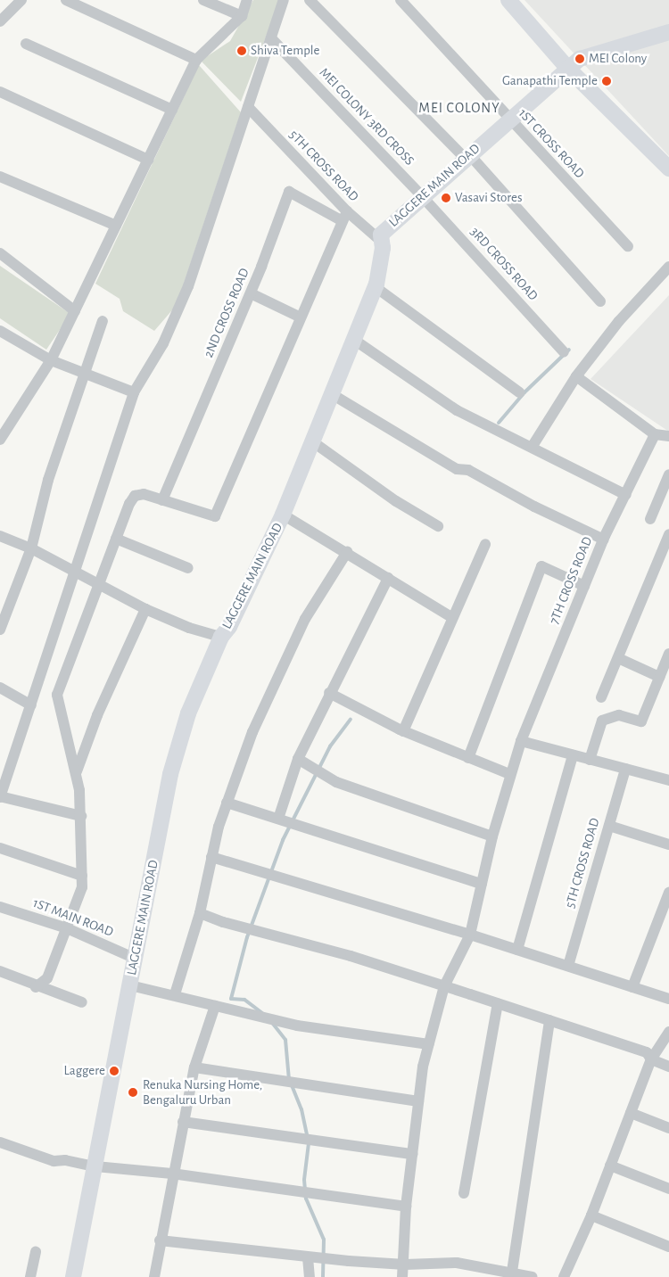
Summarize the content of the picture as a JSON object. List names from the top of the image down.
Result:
{
  "streets": {
    "street": [
      "MEI COLONY 3RD CROSS",
      "1ST CROSS ROAD",
      "5TH CROSS ROAD",
      "LAGGERE MAIN ROAD",
      "3RD CROSS ROAD",
      "2ND CROSS ROAD",
      "7TH CROSS ROAD",
      "1ST MAIN ROAD"
    ]
  },
  "crossings": [
    ["MEI COLONY 3RD CROSS", "LAGGERE MAIN ROAD"],
    ["MEI COLONY 3RD CROSS", "3RD CROSS ROAD"],
    ["1ST CROSS ROAD", "LAGGERE MAIN ROAD"],
    ["5TH CROSS ROAD", "LAGGERE MAIN ROAD"],
    ["5TH CROSS ROAD", "2ND CROSS ROAD"],
    ["LAGGERE MAIN ROAD", "3RD CROSS ROAD"],
    ["LAGGERE MAIN ROAD", "1ST MAIN ROAD"]
  ],
  "districts": ["MEI COLONY"],
  "places": [
    "Shiva Temple",
    "MEI Colony",
    "Ganapathi Temple",
    "Vasavi Stores",
    "Laggere",
    "Renuka Nursing Home, Bengaluru Urban"
  ]
}
